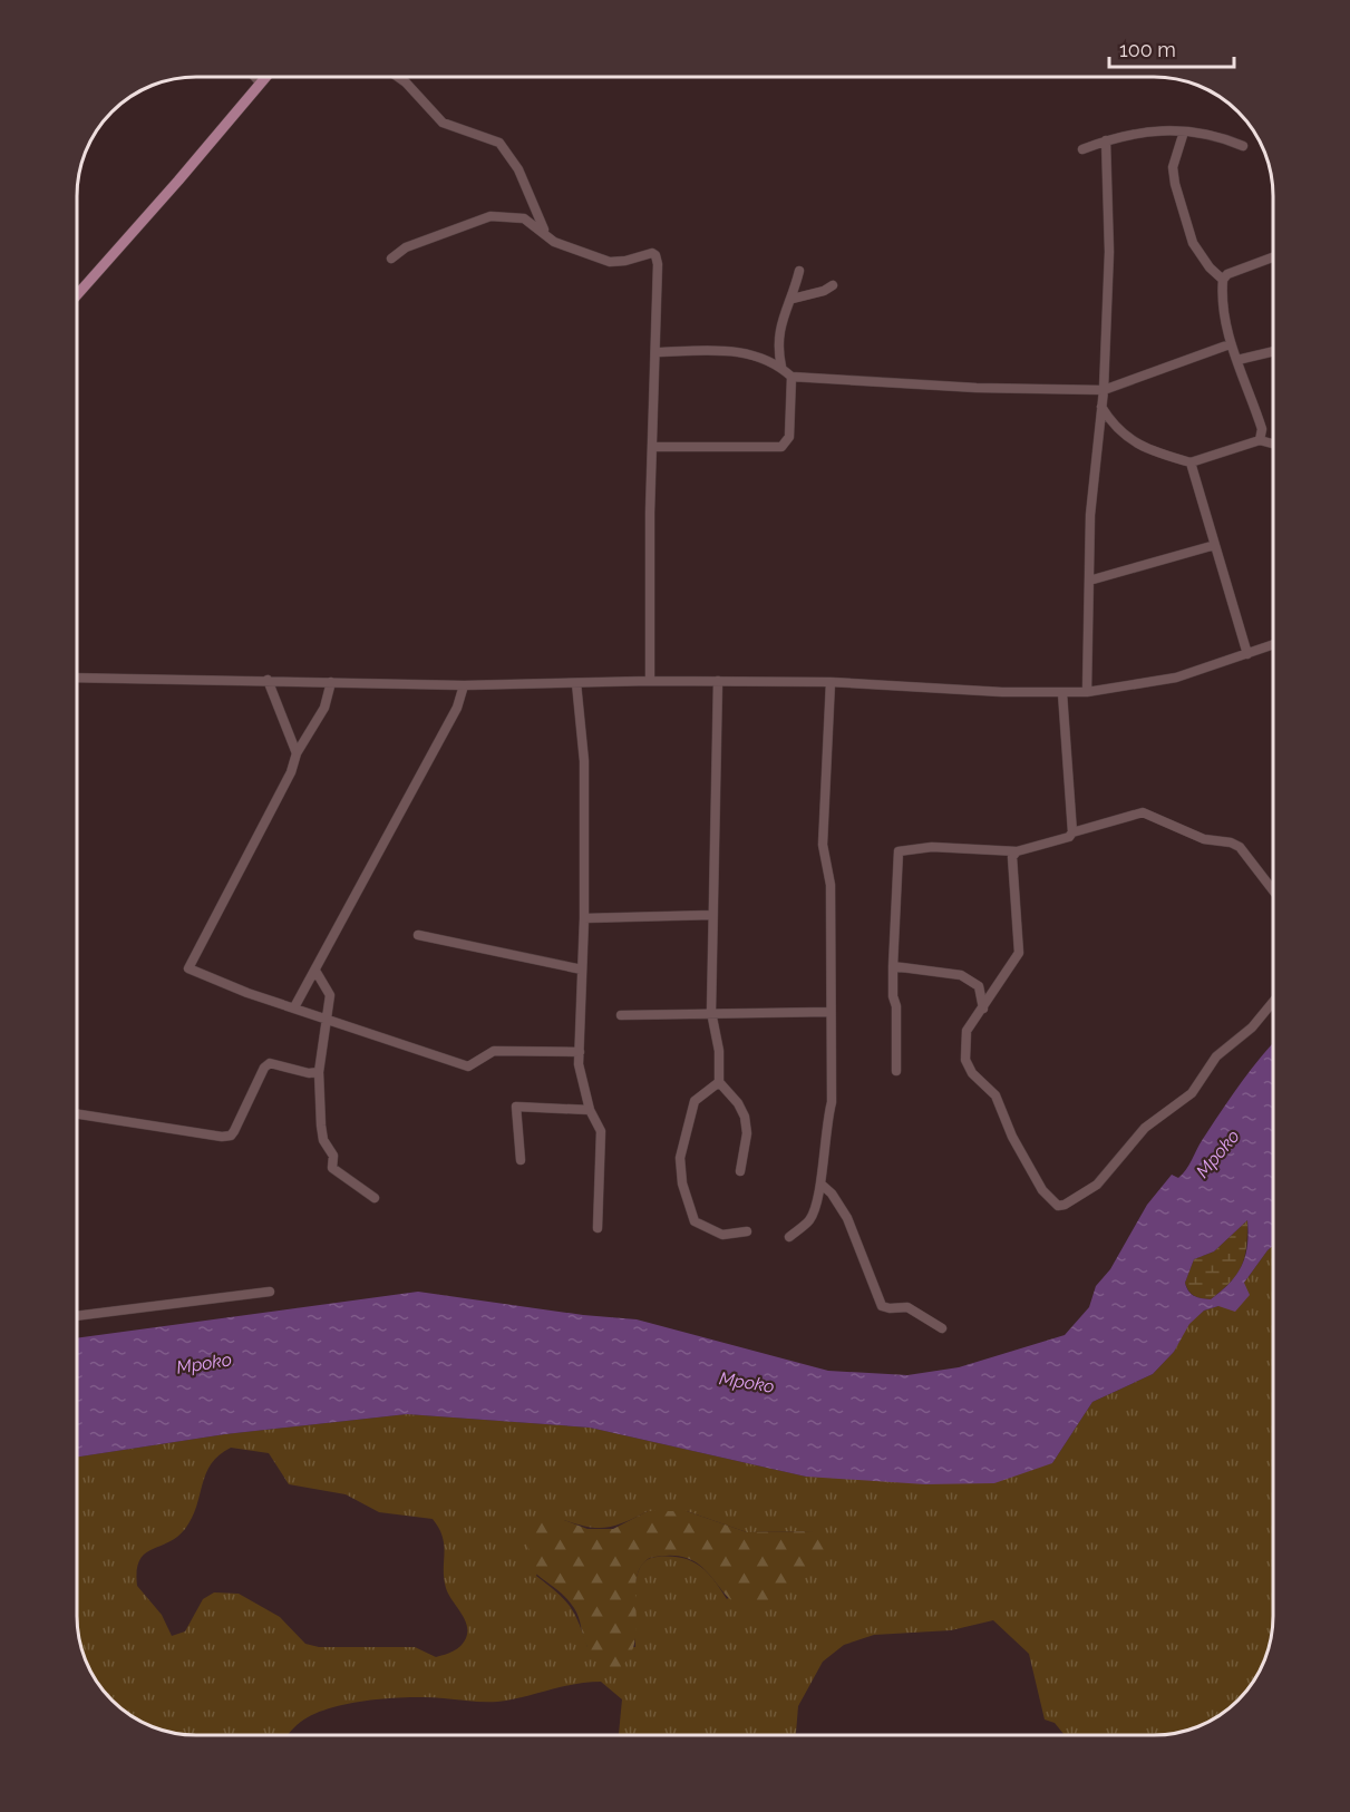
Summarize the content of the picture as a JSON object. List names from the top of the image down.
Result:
{
  "water": ["Mpoko"],
  "scale_bar": "100 m"
}
